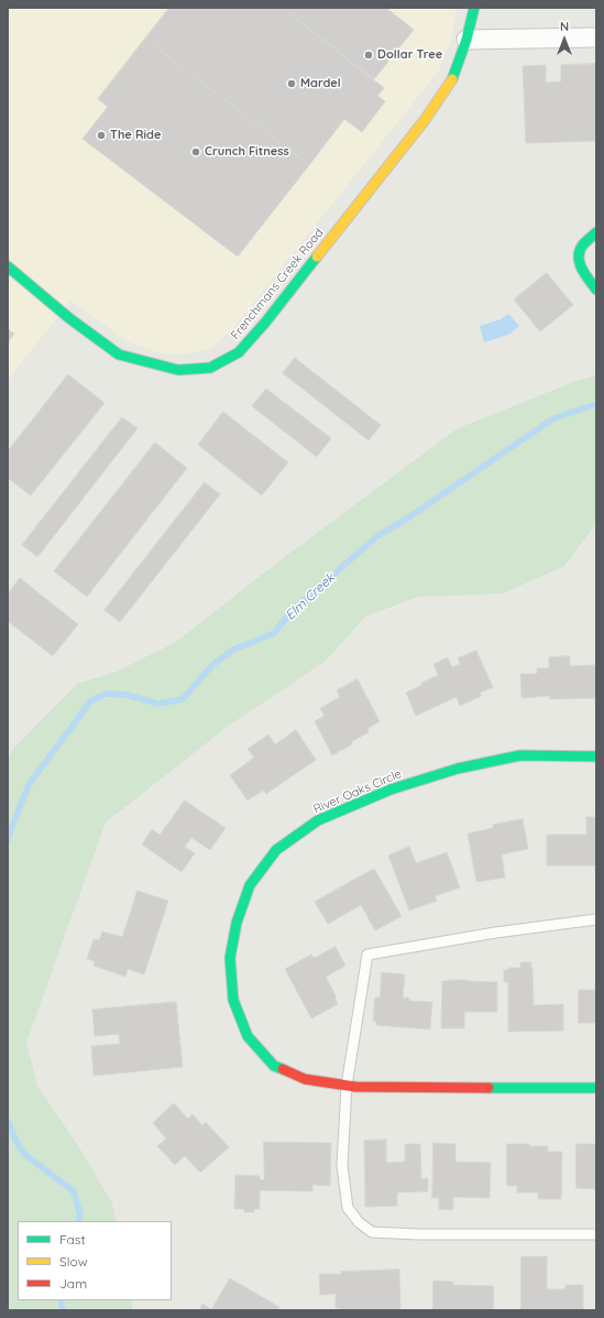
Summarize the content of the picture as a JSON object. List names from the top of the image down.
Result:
{
  "streets": {
    "street": ["Frenchmans Creek Road", "River Oaks Circle"]
  },
  "water": ["Elm Creek"],
  "places": [
    "Dollar Tree",
    "Mardel",
    "The Ride",
    "Crunch Fitness"
  ],
  "legend": ["Fast", "Slow", "Jam"],
  "north": "top"
}
